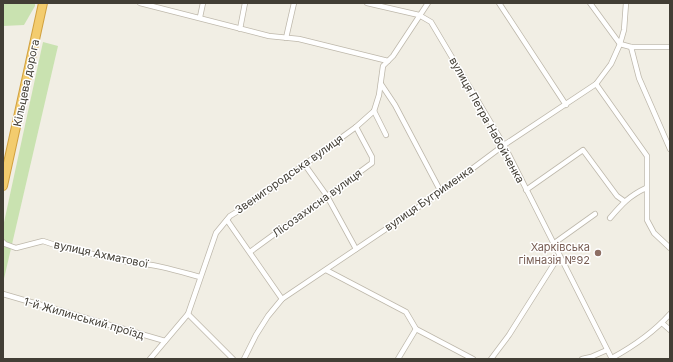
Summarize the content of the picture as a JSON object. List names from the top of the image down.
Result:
{
  "streets": {
    "highway": ["Кільцева дорога"],
    "street": [
      "вулиця Петра Набойченка",
      "Звенигородська вулиця",
      "вулиця Бугрименка",
      "Лісозахисна вулиця",
      "вулиця Ахматової",
      "1-й Жилинський проїзд"
    ]
  },
  "crossings": [
    ["вулиця Петра Набойченка", "вулиця Бугрименка"],
    ["Звенигородська вулиця", "Лісозахисна вулиця"],
    ["Звенигородська вулиця", "вулиця Ахматової"],
    ["Звенигородська вулиця", "1-й Жилинський проїзд"]
  ],
  "places": ["Харківська гімназія №92"]
}
